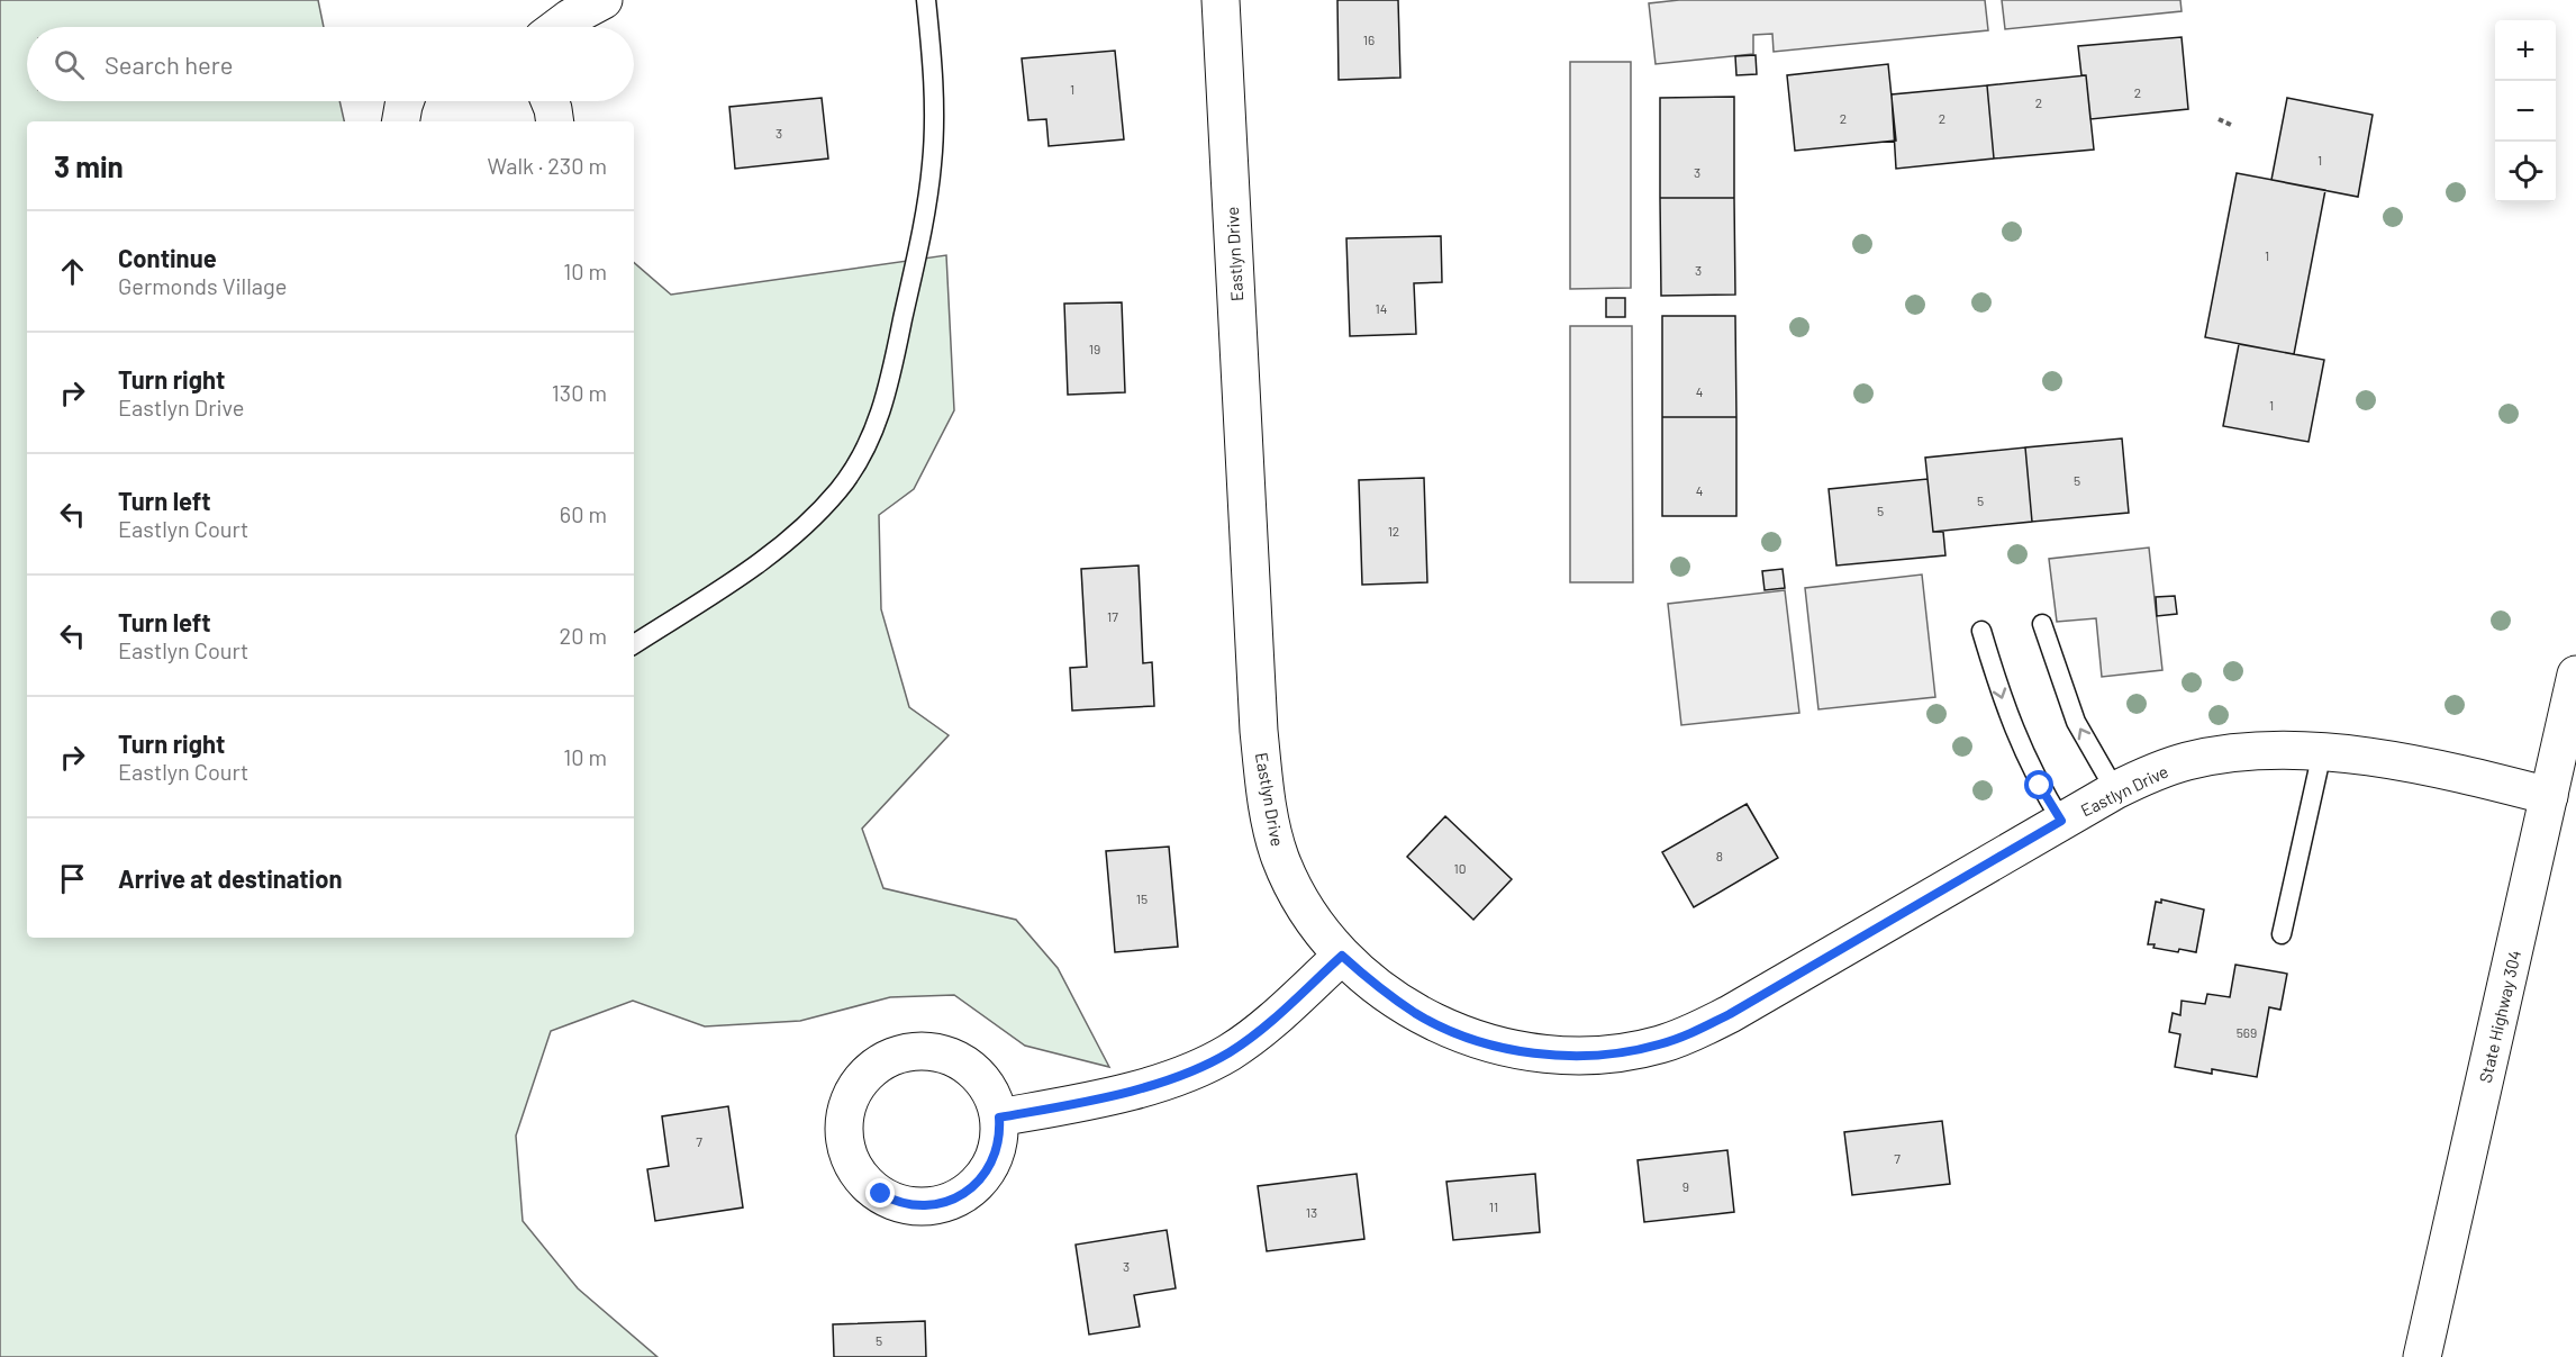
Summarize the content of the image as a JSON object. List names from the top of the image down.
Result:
{
  "streets": {
    "street": ["Eastlyn Drive", "State Highway 304"]
  },
  "crossings": [
    ["Eastlyn Drive", "State Highway 304"]
  ],
  "house_numbers": [
    "16",
    "1",
    "2",
    "2",
    "2",
    "2",
    "3",
    "1",
    "3",
    "1",
    "3",
    "14",
    "19",
    "4",
    "1",
    "5",
    "4",
    "5",
    "5",
    "12",
    "17",
    "8",
    "10",
    "15",
    "569",
    "7",
    "7",
    "9",
    "11",
    "13",
    "3",
    "5"
  ],
  "page": {
    "map_buttons": ["+", "−"],
    "search": "Search here",
    "heading": ["3 min", "Walk · 230 m"],
    "list": [
      ["Continue", "Germonds Village", "10 m"],
      ["Turn right", "Eastlyn Drive", "130 m"],
      ["Turn left", "Eastlyn Court", "60 m"],
      ["Turn left", "Eastlyn Court", "20 m"],
      ["Turn right", "Eastlyn Court", "10 m"],
      "Arrive at destination"
    ]
  }
}
